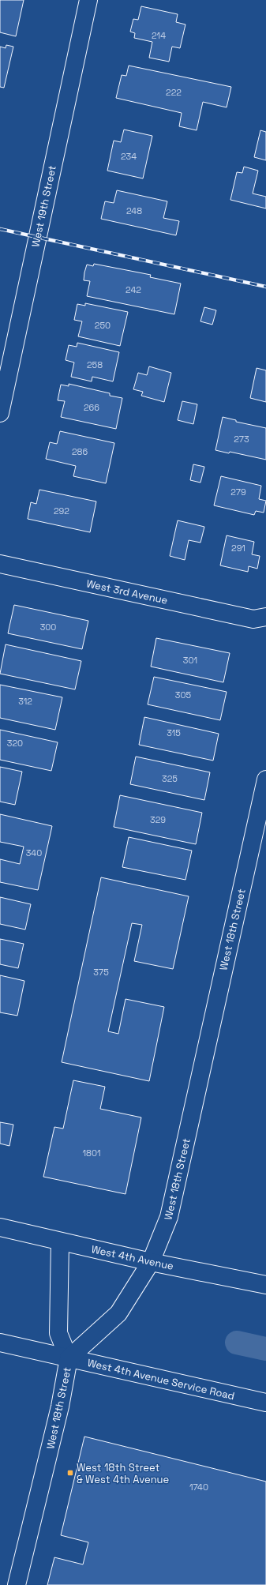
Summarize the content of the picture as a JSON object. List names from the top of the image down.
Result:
{
  "streets": {
    "street": [
      "West 19th Street",
      "West 3rd Avenue",
      "West 18th Street",
      "West 4th Avenue",
      "West 4th Avenue Service Road"
    ]
  },
  "crossings": [
    ["West 18th Street", "West 4th Avenue"],
    ["West 18th Street", "West 4th Avenue Service Road"]
  ],
  "places": {
    "transit": ["West 18th Street & West 4th Avenue"]
  },
  "house_numbers": [
    "214",
    "222",
    "234",
    "248",
    "242",
    "250",
    "258",
    "266",
    "273",
    "286",
    "279",
    "292",
    "291",
    "300",
    "301",
    "305",
    "312",
    "315",
    "320",
    "325",
    "329",
    "340",
    "375",
    "1801",
    "1740"
  ]
}
